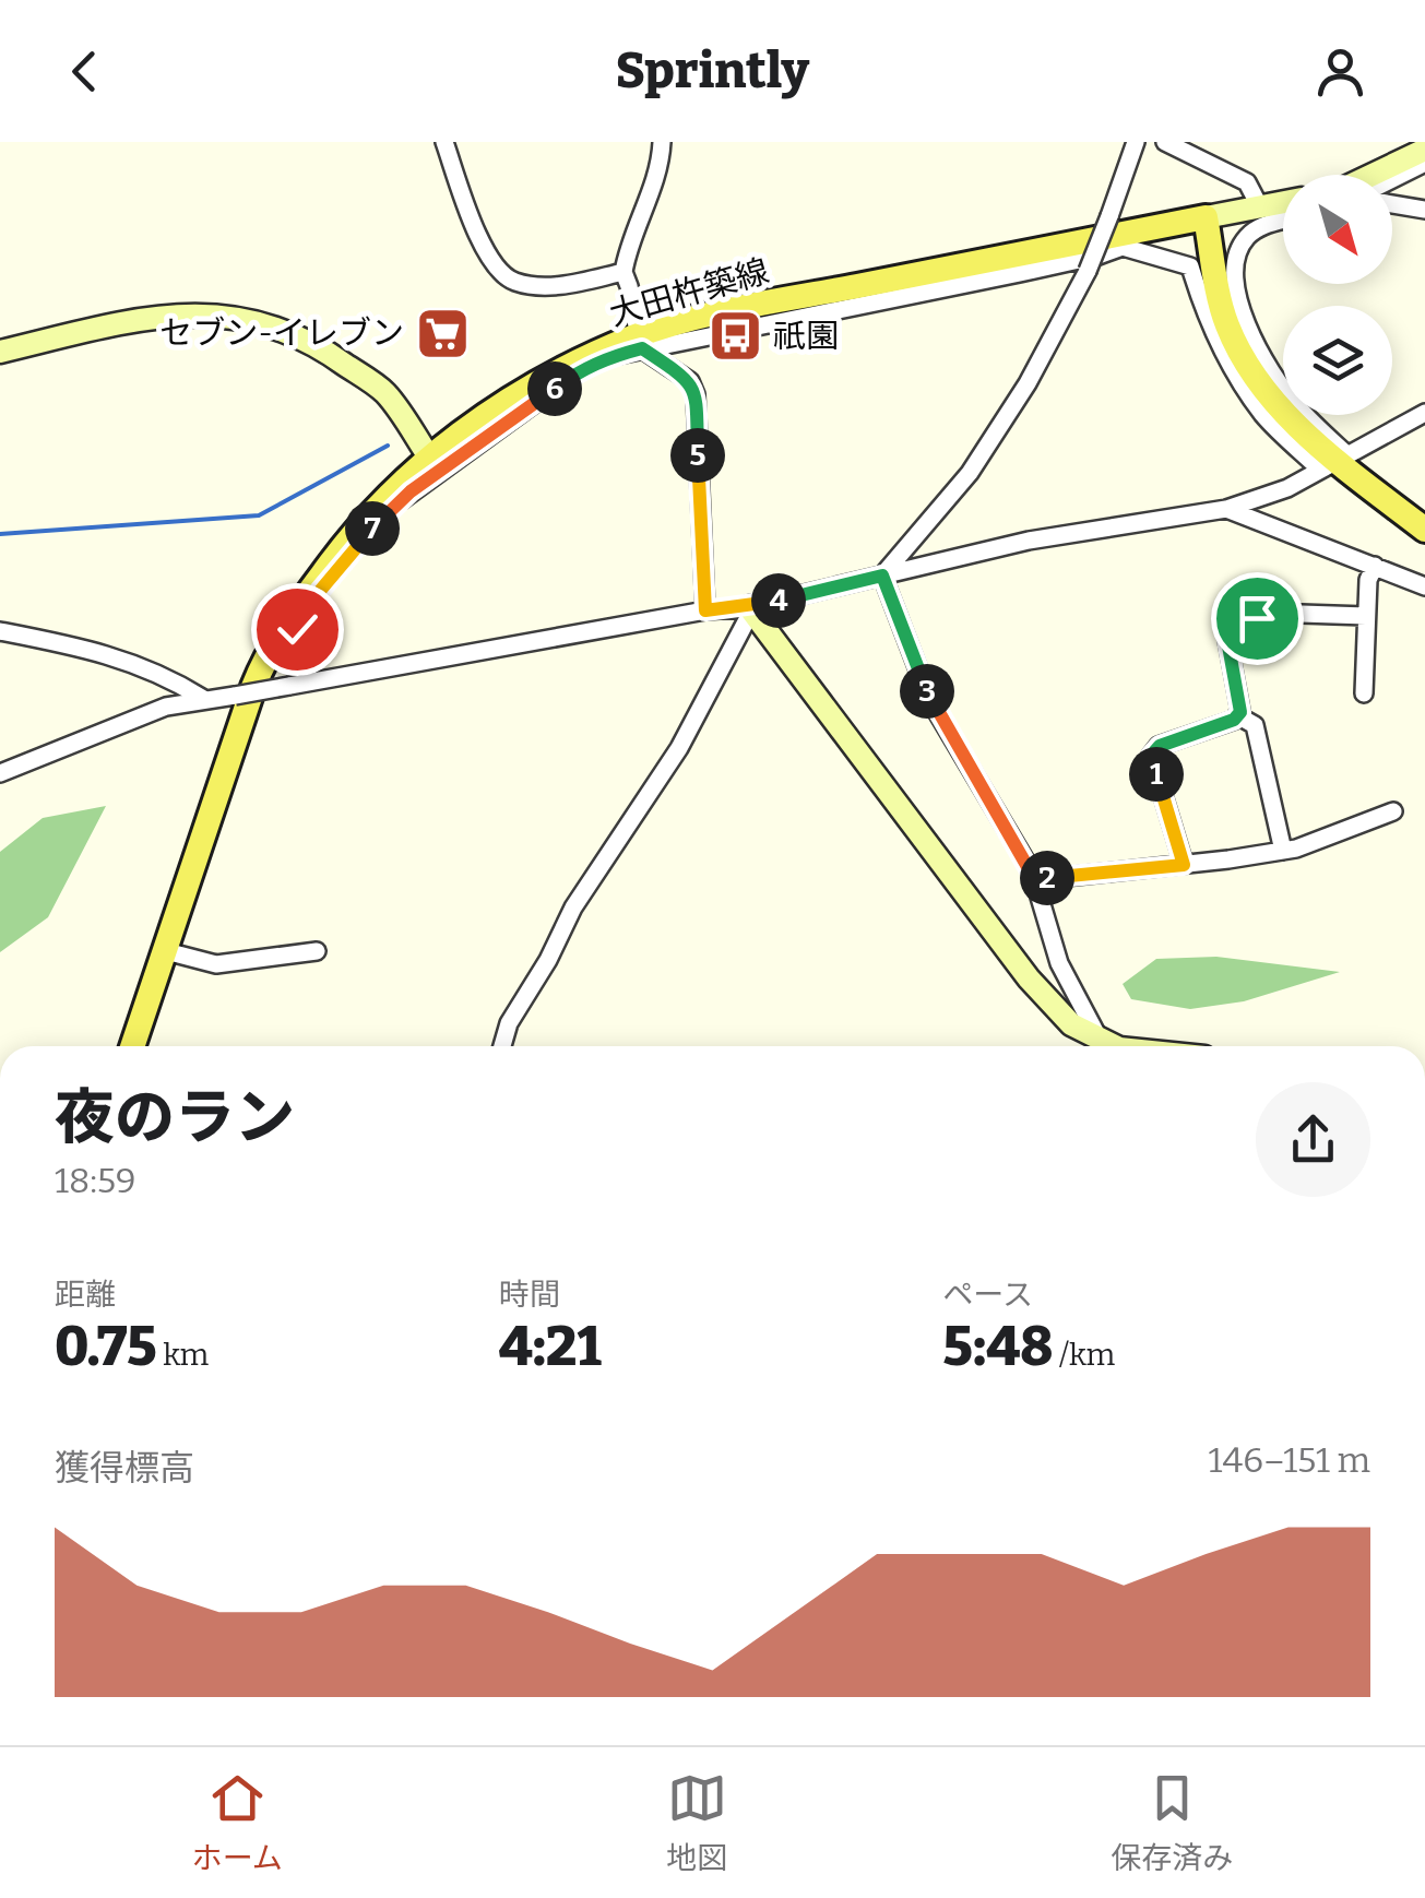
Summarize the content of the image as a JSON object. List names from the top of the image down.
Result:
{
  "streets": {
    "main road": ["大田杵築線"]
  },
  "places": {
    "supermarket": ["セブン-イレブン"],
    "bus stop": ["祇園"]
  },
  "north": "bottom right",
  "page": {
    "header": "Sprintly",
    "pins": [
      "6",
      "5",
      "7",
      "4",
      "3",
      "1",
      "2"
    ],
    "heading": ["夜のラン", "18:59"],
    "stats": [
      ["距離", "0.75 km"],
      ["時間", "4:21"],
      ["ペース", "5:48 /km"]
    ],
    "chart": ["獲得標高", "146–151 m"],
    "tabs": ["ホーム", "地図", "保存済み"]
  }
}
